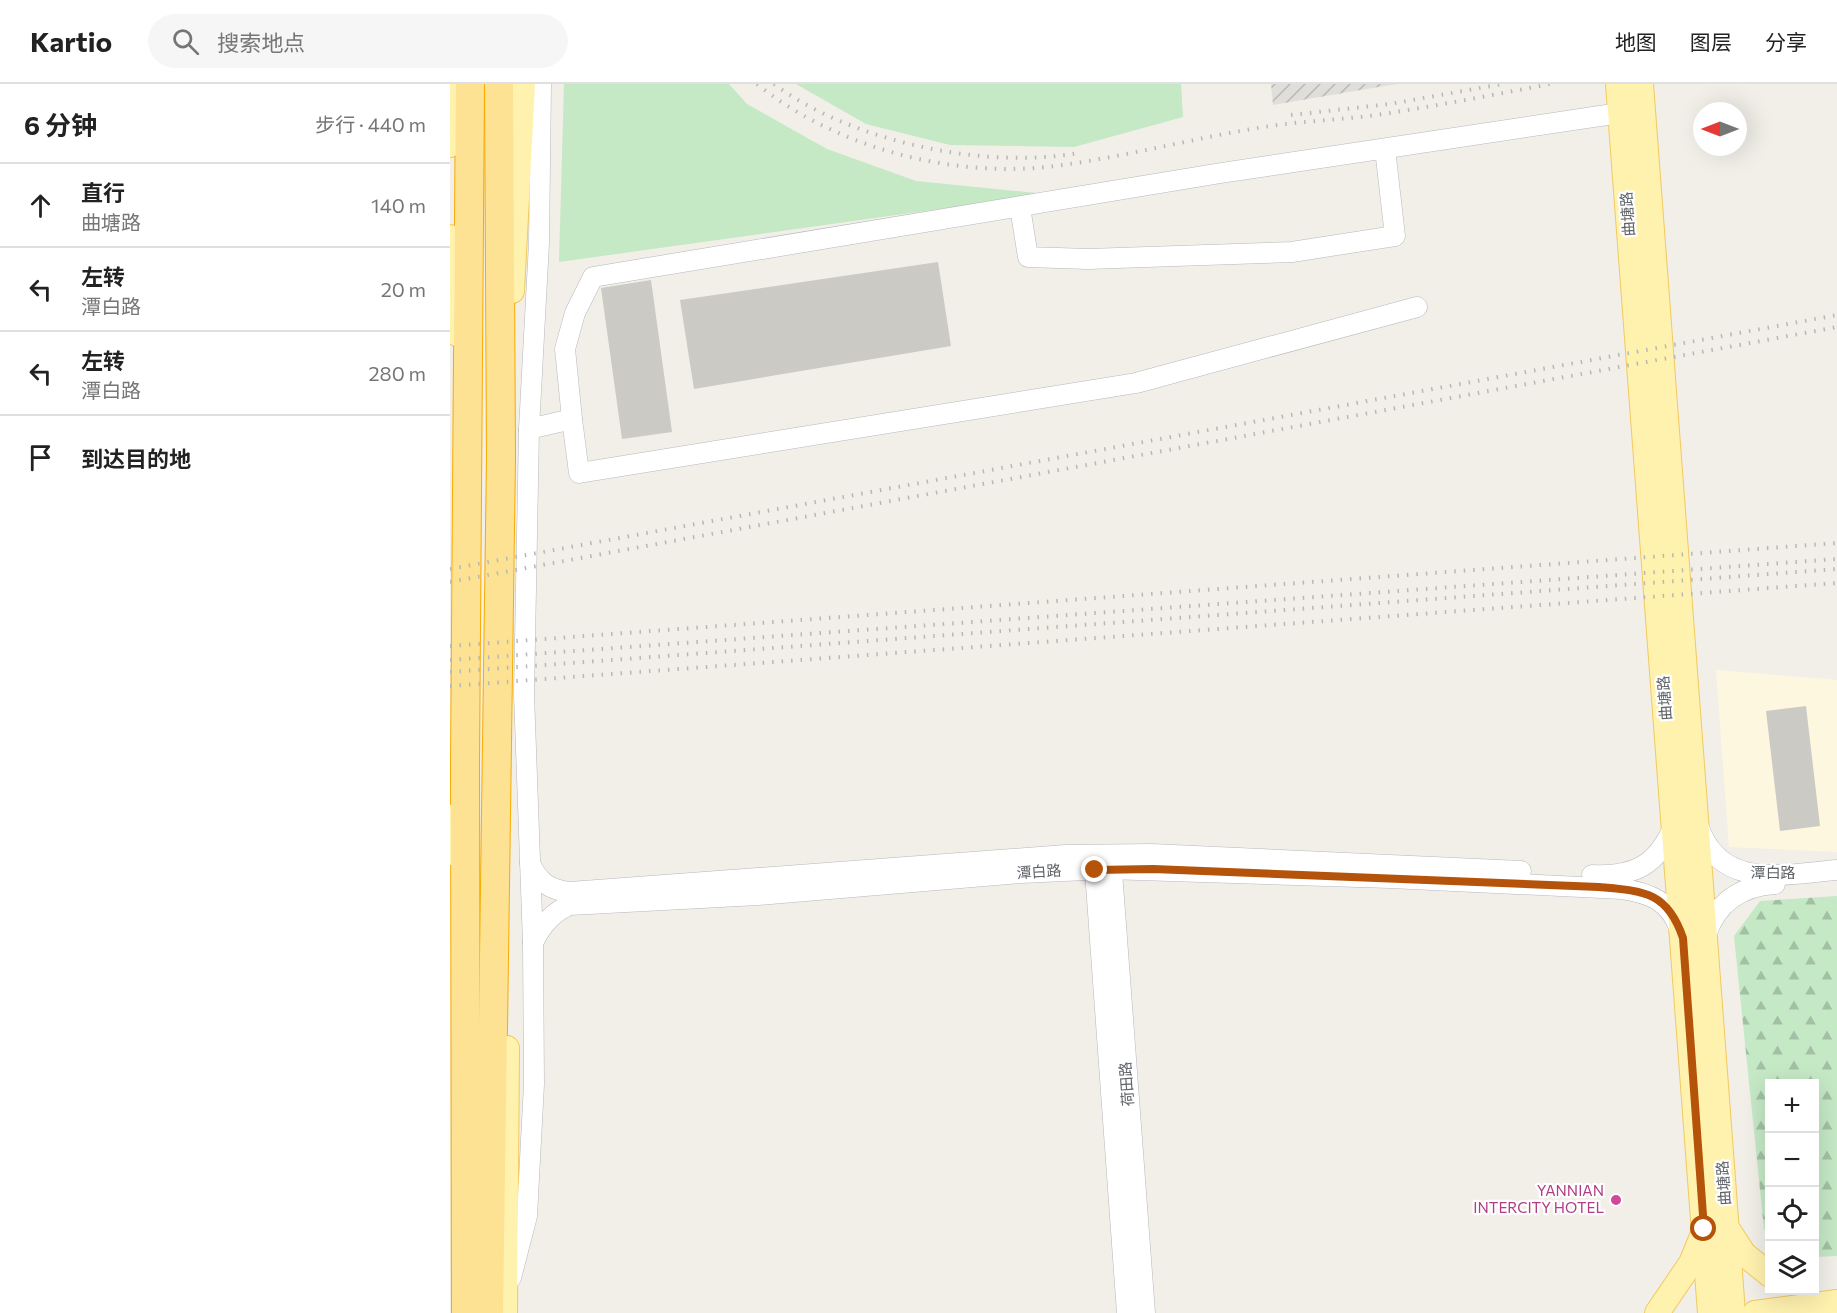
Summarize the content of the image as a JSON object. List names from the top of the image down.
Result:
{
  "streets": {
    "main road": ["曲塘路"],
    "street": ["潭白路", "荷田路"]
  },
  "crossings": [
    ["曲塘路", "潭白路"],
    ["潭白路", "荷田路"]
  ],
  "places": ["YANNIAN INTERCITY HOTEL"],
  "north": "left",
  "page": {
    "header": "Kartio",
    "search": "搜索地点",
    "nav": ["地图", "图层", "分享"],
    "heading": ["6 分钟", "步行 · 440 m"],
    "list": [
      ["直行", "曲塘路", "140 m"],
      ["左转", "潭白路", "20 m"],
      ["左转", "潭白路", "280 m"],
      "到达目的地"
    ],
    "map_buttons": ["+", "−"]
  }
}
